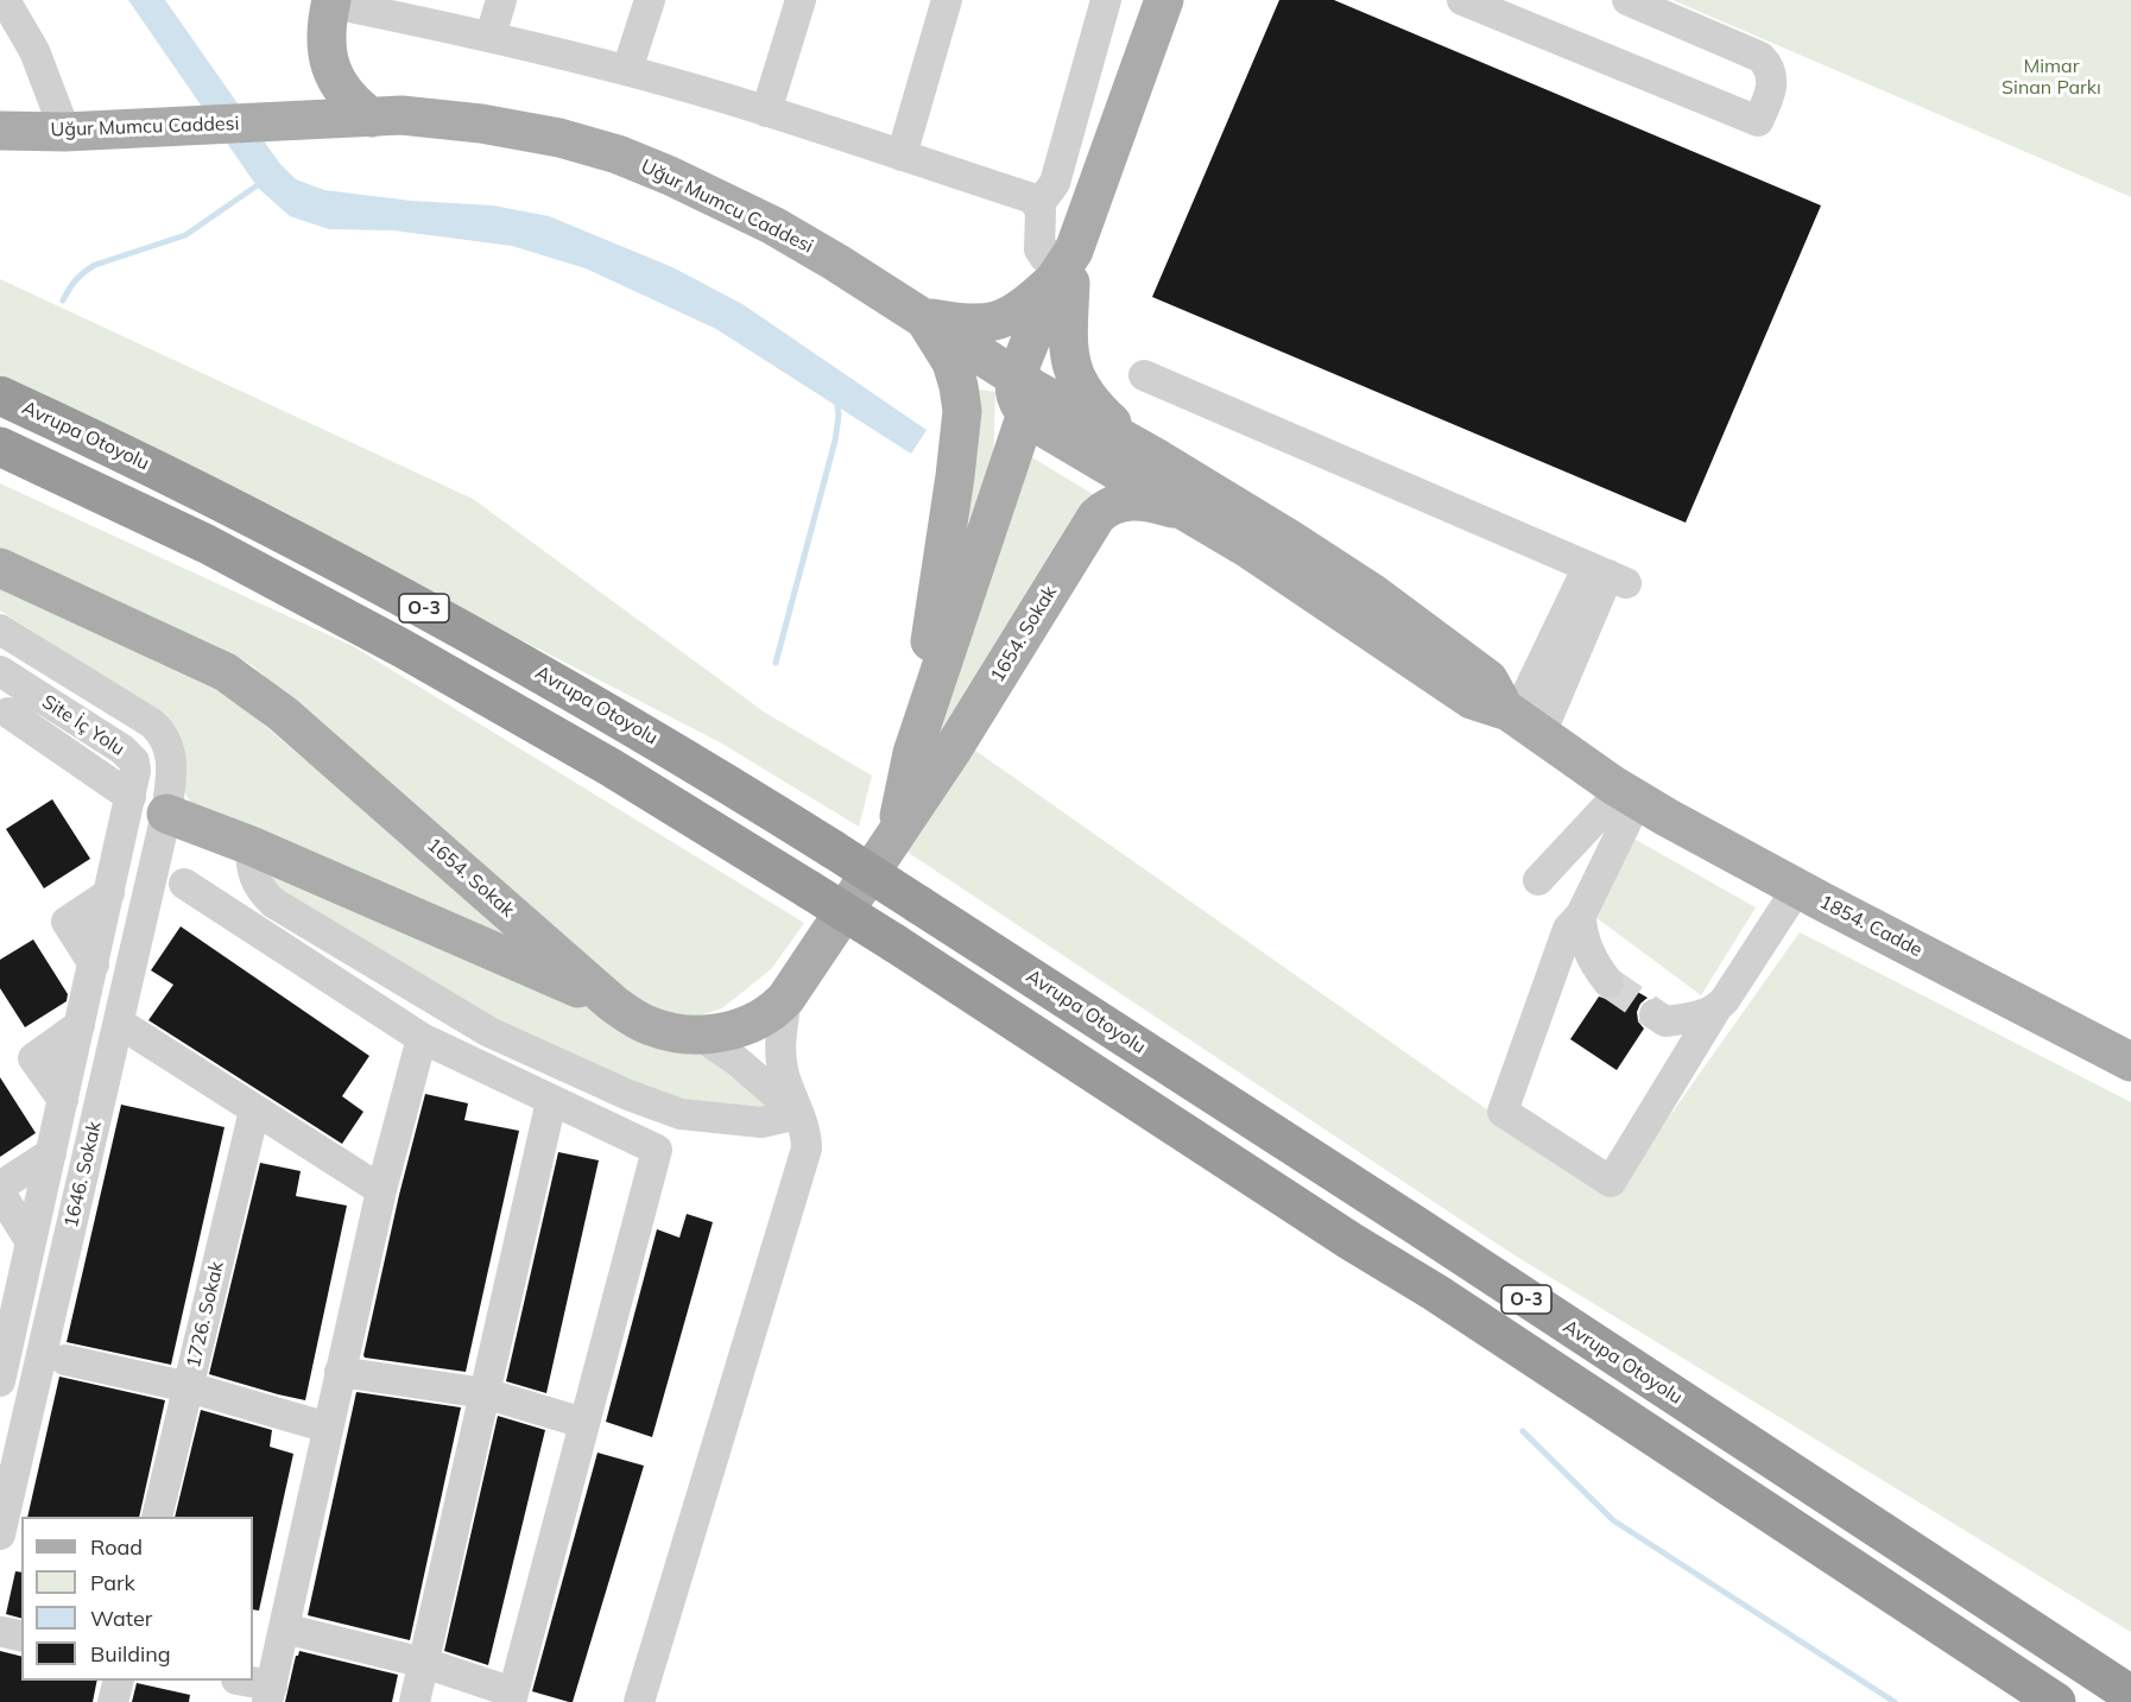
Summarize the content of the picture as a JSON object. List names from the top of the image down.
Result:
{
  "streets": {
    "highway": ["Avrupa Otoyolu", "O-3"],
    "main road": ["Uğur Mumcu Caddesi", "1654. Sokak", "1854. Cadde"],
    "street": ["Site İç Yolu", "1646. Sokak", "1726. Sokak"]
  },
  "crossings": [
    ["Uğur Mumcu Caddesi", "1654. Sokak"]
  ],
  "parks": ["Mimar Sinan Parkı"],
  "legend": [
    "Road",
    "Park",
    "Water",
    "Building"
  ]
}
